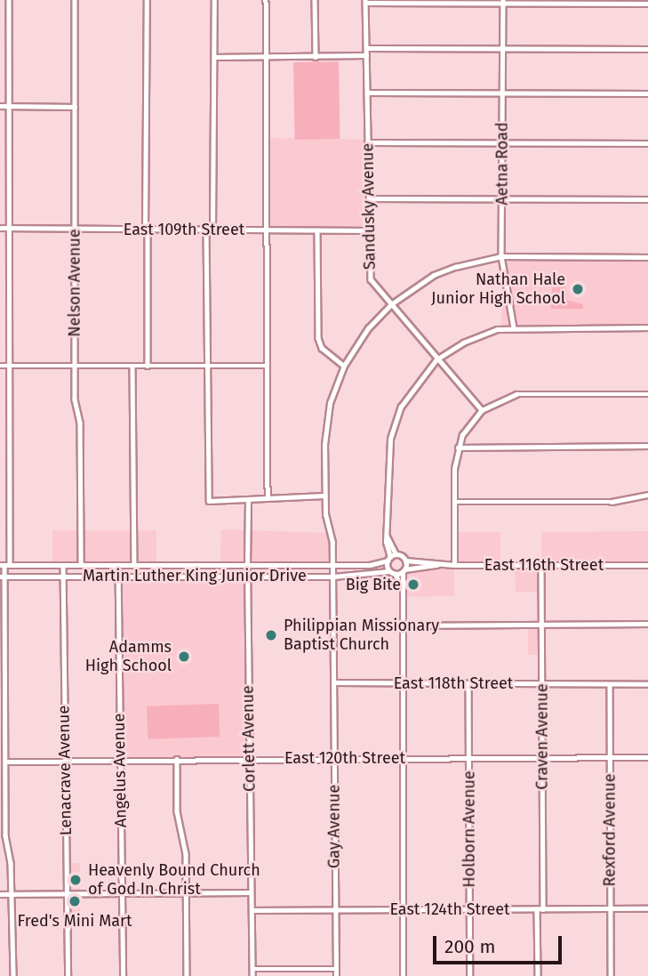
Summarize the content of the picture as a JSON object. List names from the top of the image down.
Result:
{
  "streets": {
    "main road": ["East 116th Street", "Martin Luther King Junior Drive", "Corlett Avenue"],
    "street": [
      "Aetna Road",
      "Sandusky Avenue",
      "East 109th Street",
      "Nelson Avenue",
      "East 118th Street",
      "Craven Avenue",
      "East 120th Street",
      "Lenacrave Avenue",
      "Angelus Avenue",
      "Gay Avenue",
      "Holborn Avenue",
      "Rexford Avenue",
      "East 124th Street"
    ]
  },
  "crossings": [
    ["Aetna Road", "Gay Avenue"],
    ["Sandusky Avenue", "East 109th Street"],
    ["Sandusky Avenue", "Gay Avenue"],
    ["East 109th Street", "Nelson Avenue"],
    ["Nelson Avenue", "Martin Luther King Junior Drive"],
    ["East 116th Street", "Craven Avenue"],
    ["Martin Luther King Junior Drive", "Corlett Avenue"],
    ["Martin Luther King Junior Drive", "Lenacrave Avenue"],
    ["Martin Luther King Junior Drive", "Angelus Avenue"],
    ["Martin Luther King Junior Drive", "Gay Avenue"],
    ["East 118th Street", "Craven Avenue"],
    ["East 118th Street", "Gay Avenue"],
    ["East 118th Street", "Holborn Avenue"],
    ["East 118th Street", "Rexford Avenue"],
    ["Craven Avenue", "East 120th Street"],
    ["Craven Avenue", "East 124th Street"],
    ["Corlett Avenue", "East 120th Street"],
    ["Corlett Avenue", "East 124th Street"],
    ["East 120th Street", "Lenacrave Avenue"],
    ["East 120th Street", "Angelus Avenue"],
    ["East 120th Street", "Gay Avenue"],
    ["East 120th Street", "Holborn Avenue"],
    ["East 120th Street", "Rexford Avenue"],
    ["Gay Avenue", "East 124th Street"],
    ["Holborn Avenue", "East 124th Street"],
    ["Rexford Avenue", "East 124th Street"]
  ],
  "places": [
    "Nathan Hale Junior High School",
    "Big Bite",
    "Philippian Missionary Baptist Church",
    "Adamms High School",
    "Heavenly Bound Church of God In Christ",
    "Fred's Mini Mart"
  ],
  "scale_bar": "200 m"
}
